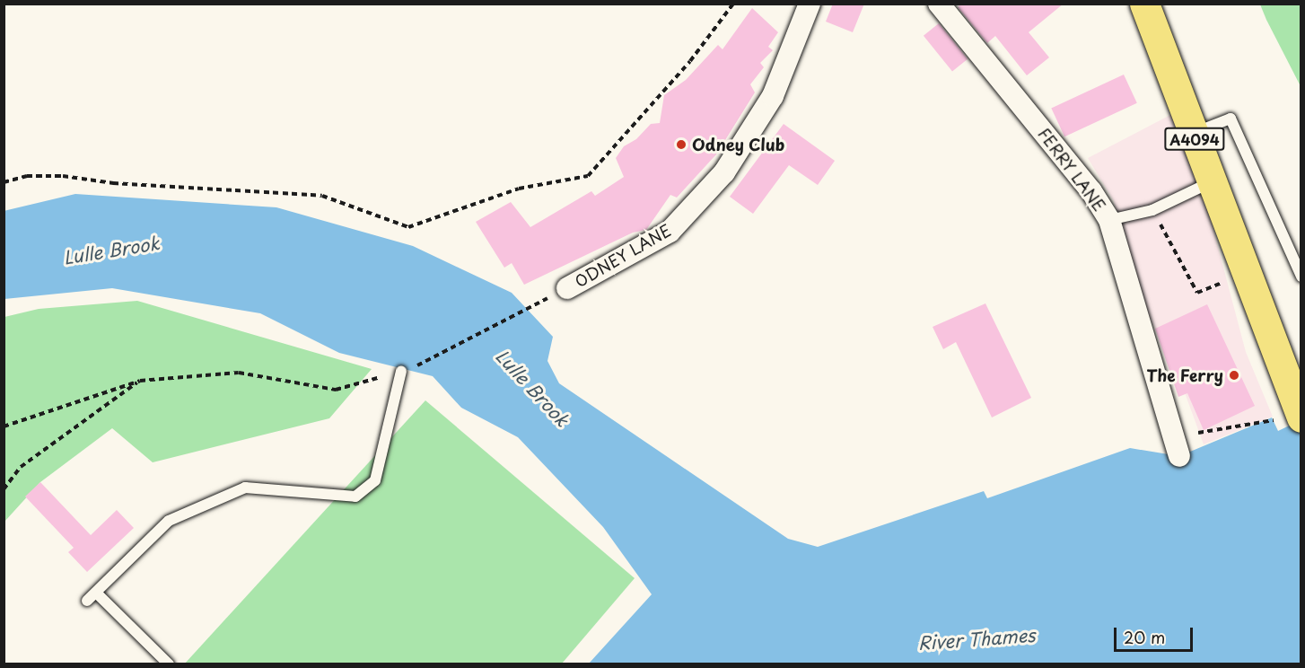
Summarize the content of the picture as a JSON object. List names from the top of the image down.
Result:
{
  "streets": {
    "main road": ["A4094"],
    "street": ["FERRY LANE", "ODNEY LANE"]
  },
  "water": ["Lulle Brook", "River Thames"],
  "places": ["Odney Club", "The Ferry"],
  "scale_bar": "20 m"
}
